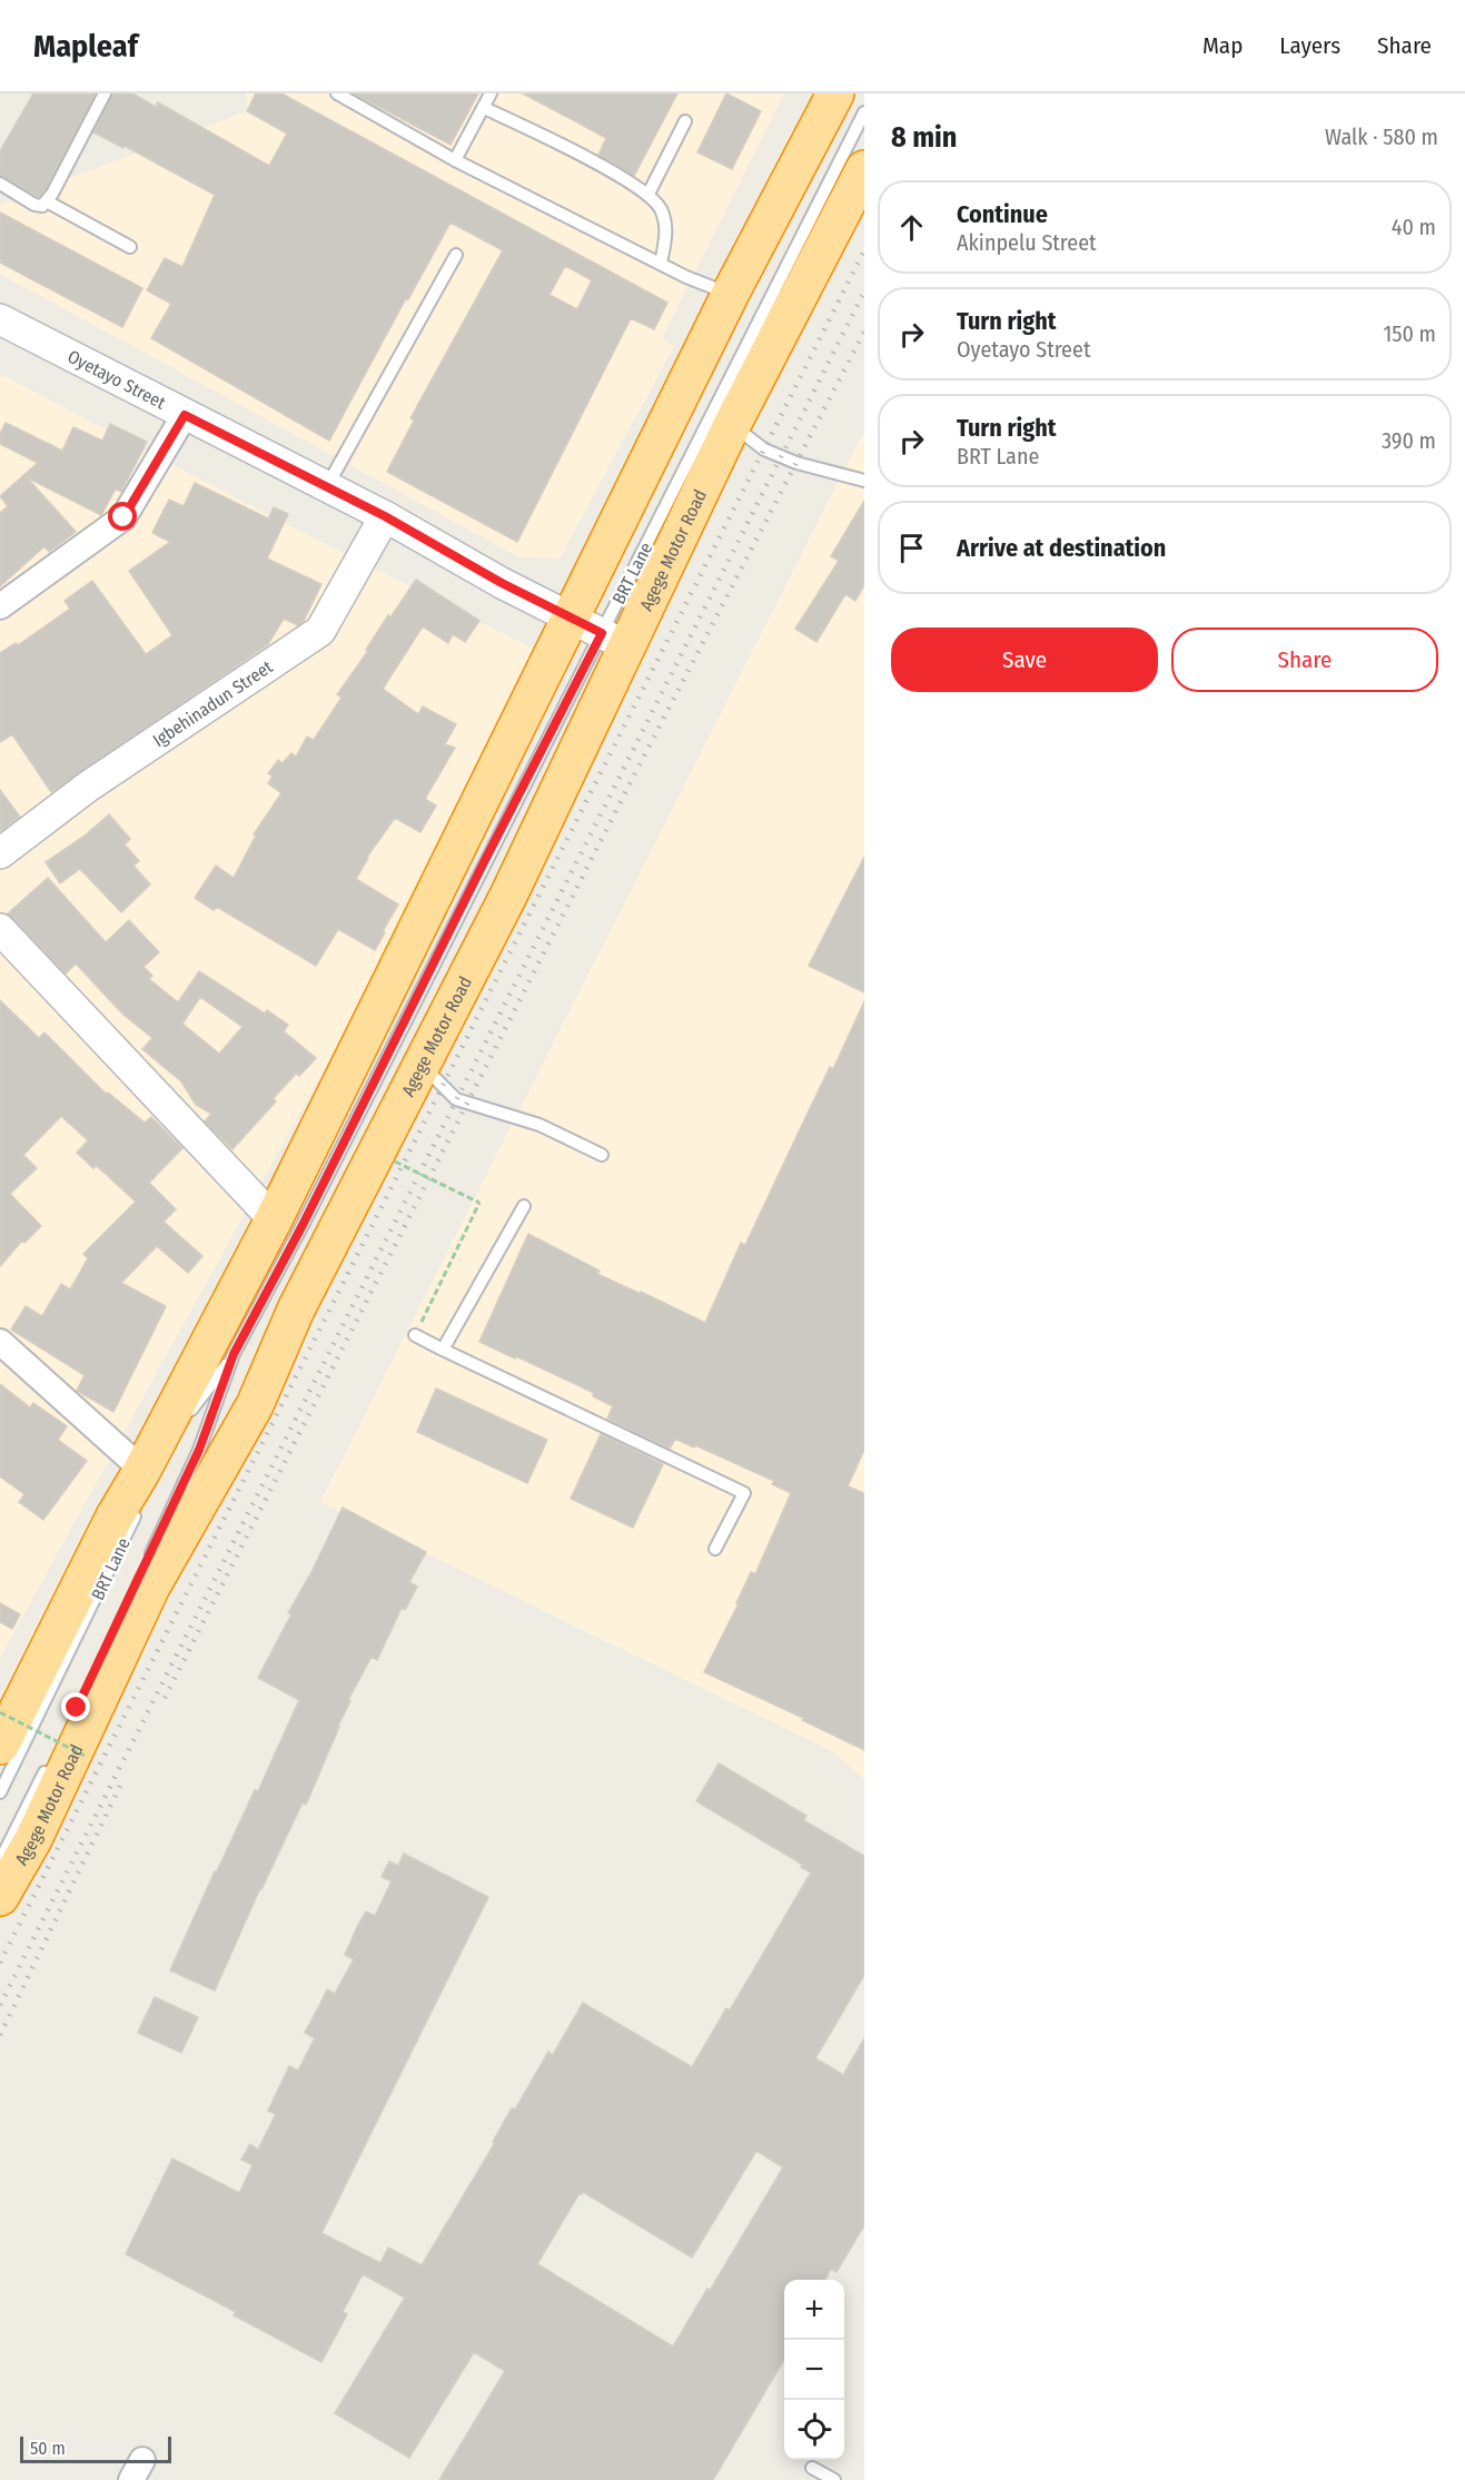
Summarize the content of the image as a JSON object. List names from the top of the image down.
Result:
{
  "streets": {
    "highway": ["Agege Motor Road"],
    "street": ["Oyetayo Street", "Igbehinadun Street"],
    "lane": ["BRT Lane"]
  },
  "crossings": [
    ["Oyetayo Street", "Agege Motor Road"],
    ["Oyetayo Street", "BRT Lane"],
    ["Oyetayo Street", "Igbehinadun Street"],
    ["Agege Motor Road", "BRT Lane"]
  ],
  "scale_bar": "50 m",
  "page": {
    "header": "Mapleaf",
    "nav": ["Map", "Layers", "Share"],
    "heading": ["8 min", "Walk · 580 m"],
    "list": [
      ["Continue", "Akinpelu Street", "40 m"],
      ["Turn right", "Oyetayo Street", "150 m"],
      ["Turn right", "BRT Lane", "390 m"],
      "Arrive at destination"
    ],
    "buttons": ["Save", "Share"],
    "map_buttons": ["+", "−"],
    "scale": "50 m"
  }
}
